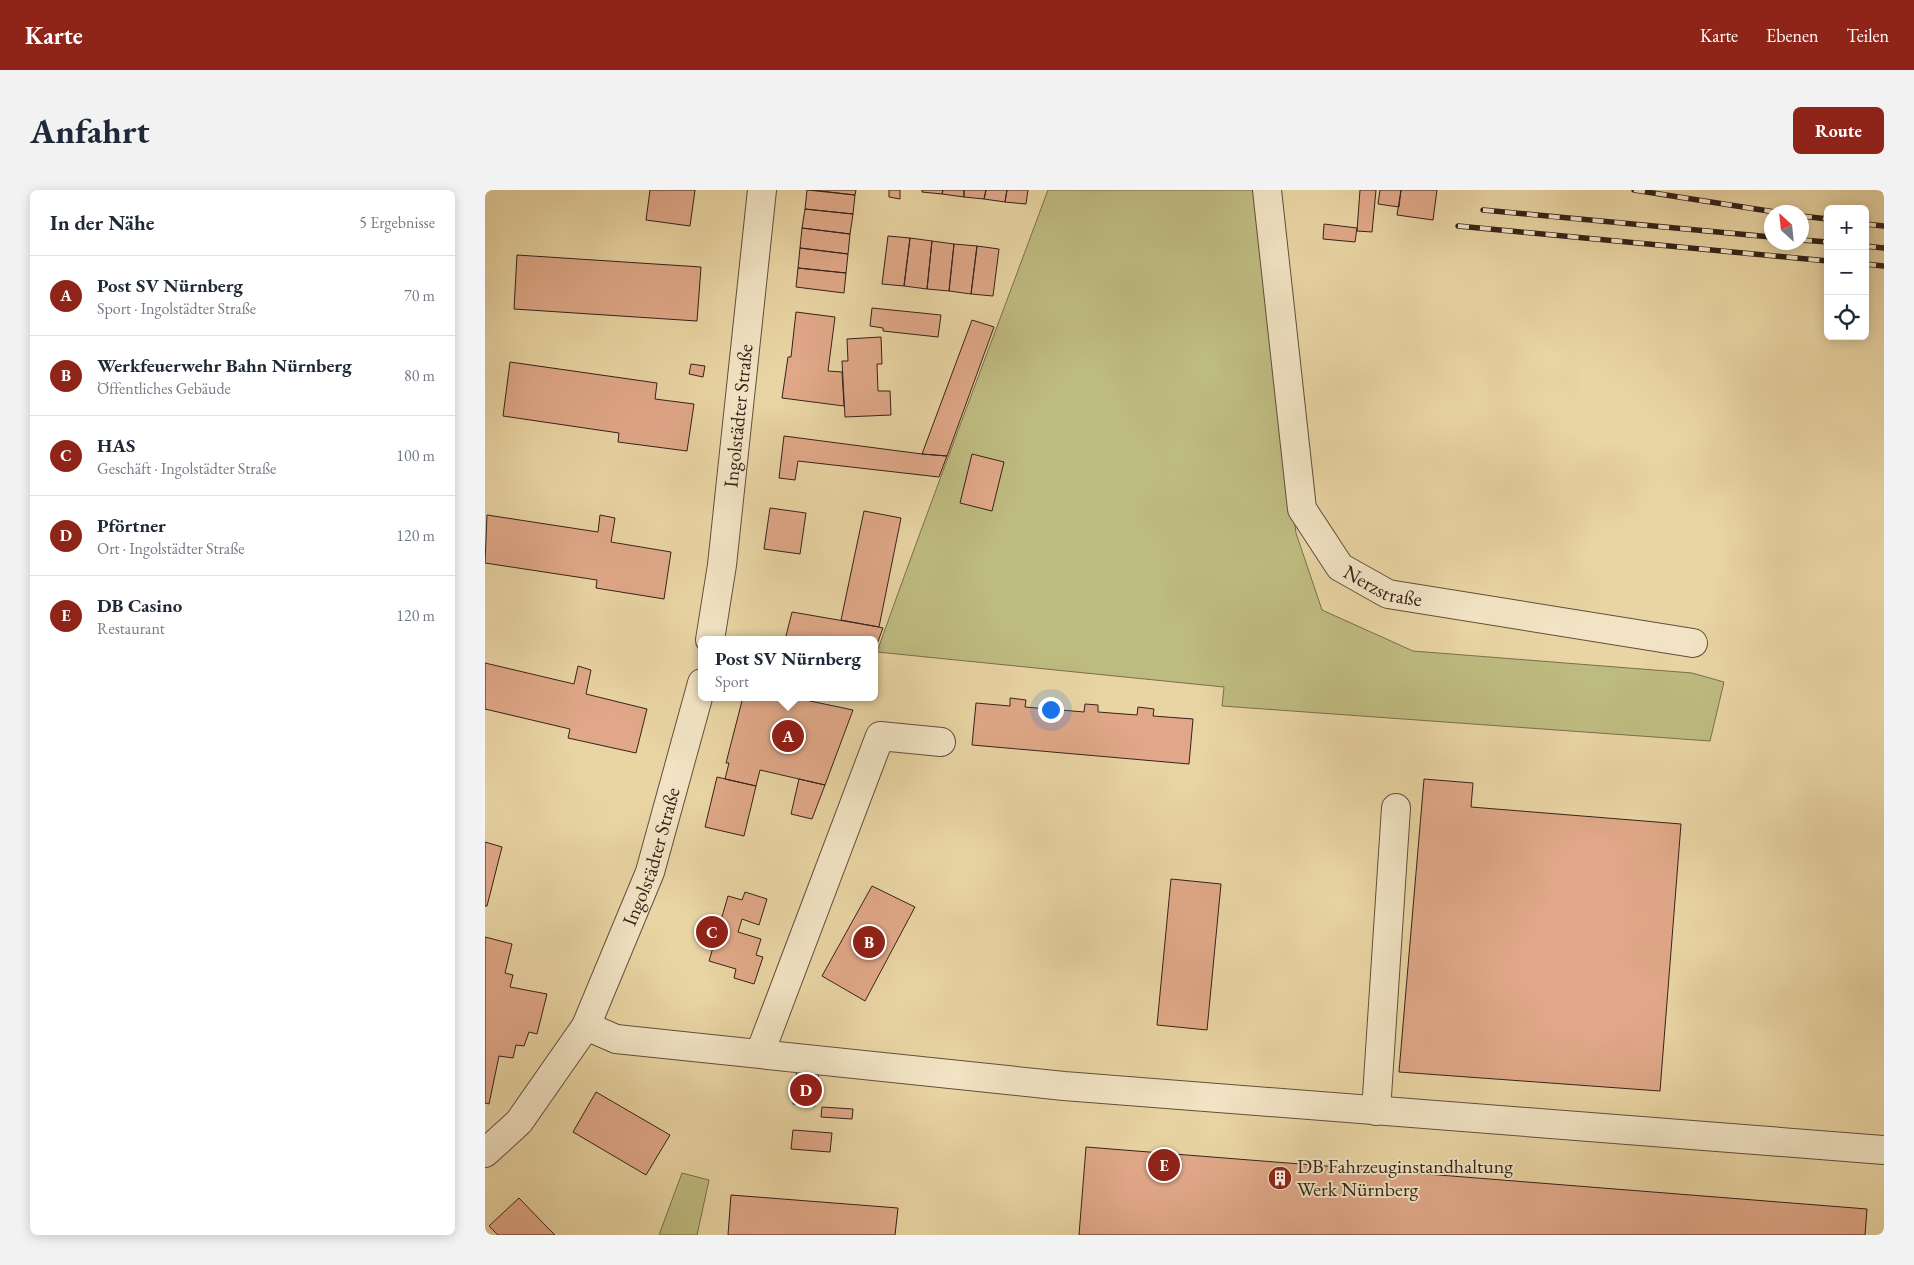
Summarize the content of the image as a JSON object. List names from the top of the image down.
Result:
{
  "streets": {
    "street": ["Ingolstädter Straße", "Nerzstraße"]
  },
  "places": {
    "building": ["DB Fahrzeuginstandhaltung Werk Nürnberg"]
  },
  "north": "top left",
  "page": {
    "header": "Karte",
    "nav": ["Karte", "Ebenen", "Teilen"],
    "buttons": "Route",
    "title": "Anfahrt",
    "heading": ["In der Nähe", "5 Ergebnisse"],
    "map_buttons": ["+", "−"],
    "list": [
      {
        "mark": "A",
        "name": "Post SV Nürnberg",
        "note": "Sport · Ingolstädter Straße",
        "value": "70 m"
      },
      {
        "mark": "B",
        "name": "Werkfeuerwehr Bahn Nürnberg",
        "note": "Öffentliches Gebäude",
        "value": "80 m"
      },
      {
        "mark": "C",
        "name": "HAS",
        "note": "Geschäft · Ingolstädter Straße",
        "value": "100 m"
      },
      {
        "mark": "D",
        "name": "Pförtner",
        "note": "Ort · Ingolstädter Straße",
        "value": "120 m"
      },
      {
        "mark": "E",
        "name": "DB Casino",
        "note": "Restaurant",
        "value": "120 m"
      }
    ],
    "popup": ["Post SV Nürnberg", "Sport"],
    "pins": [
      "A",
      "C",
      "B",
      "D",
      "E"
    ]
  }
}
